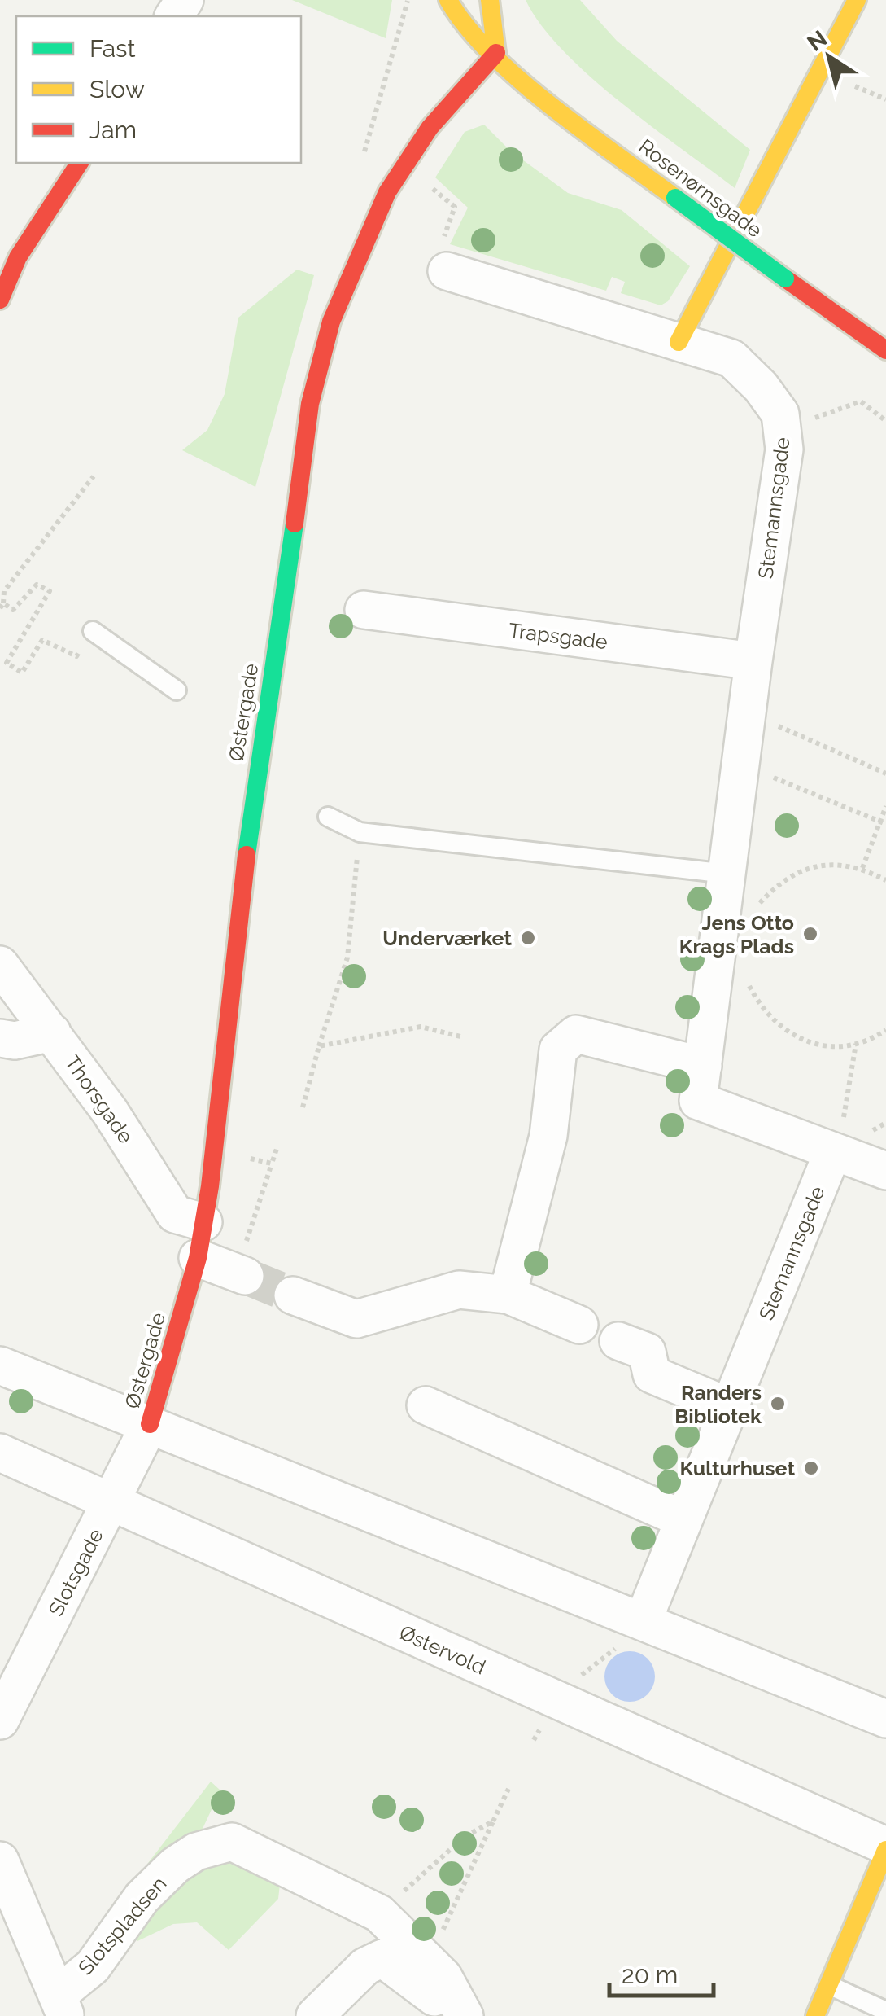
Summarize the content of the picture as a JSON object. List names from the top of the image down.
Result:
{
  "streets": {
    "street": [
      "Rosenørnsgade",
      "Stemannsgade",
      "Trapsgade",
      "Østergade",
      "Thorsgade",
      "Slotsgade",
      "Østervold",
      "Slotspladsen"
    ]
  },
  "crossings": [
    ["Rosenørnsgade", "Østergade"],
    ["Stemannsgade", "Trapsgade"],
    ["Østergade", "Thorsgade"],
    ["Østergade", "Slotsgade"],
    ["Slotsgade", "Østervold"]
  ],
  "places": [
    "Jens Otto Krags Plads",
    "Underværket",
    "Randers Bibliotek",
    "Kulturhuset"
  ],
  "legend": ["Fast", "Slow", "Jam"],
  "scale_bar": "20 m",
  "north": "top left"
}
